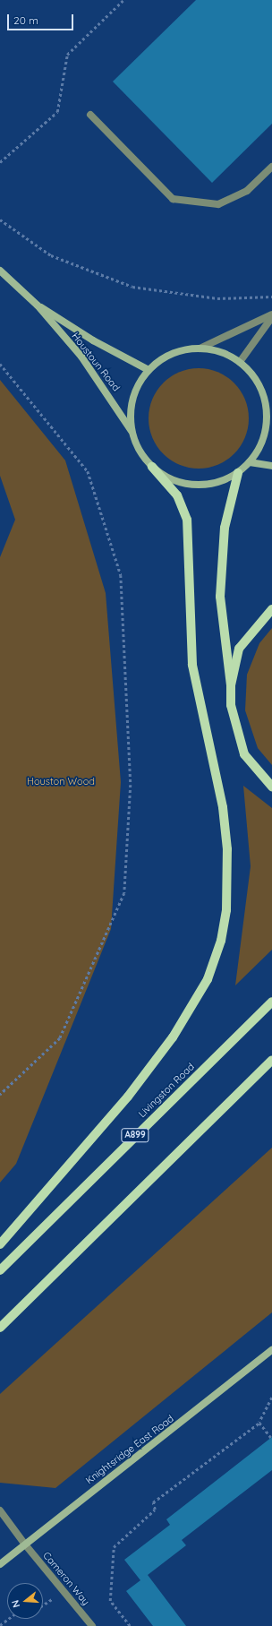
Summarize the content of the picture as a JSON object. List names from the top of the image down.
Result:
{
  "streets": {
    "main road": ["Livingston Road", "A899"],
    "street": ["Houstoun Road", "Knightsridge East Road", "Cameron Way"]
  },
  "crossings": [
    ["Knightsridge East Road", "Cameron Way"]
  ],
  "parks": ["Houston Wood"],
  "scale_bar": "20 m",
  "north": "left"
}
